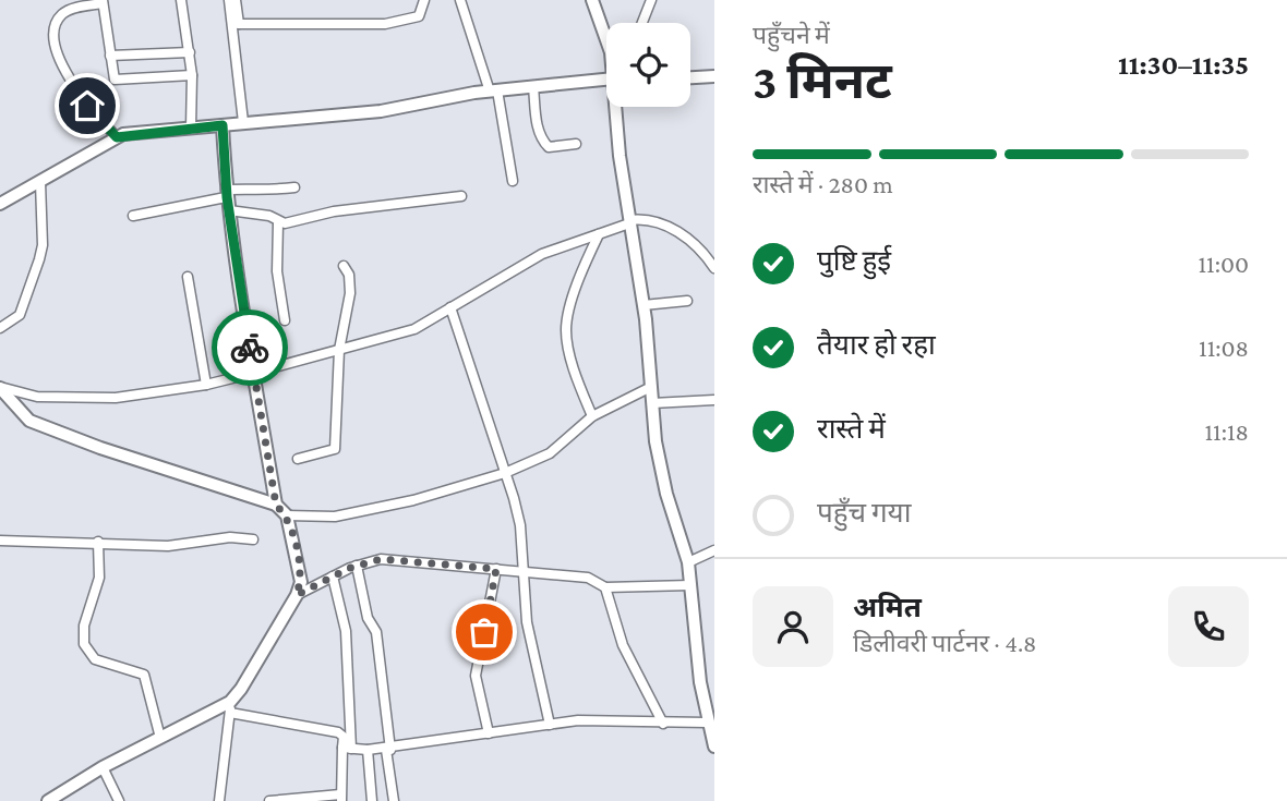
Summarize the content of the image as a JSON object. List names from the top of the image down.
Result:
{
  "page": {
    "heading": ["3 मिनट", "पहुँचने में", "11:30–11:35"],
    "panel": ["अमित", "डिलीवरी पार्टनर · 4.8"],
    "bar": "रास्ते में · 280 m",
    "list": [
      ["पुष्टि हुई", "11:00"],
      ["तैयार हो रहा", "11:08"],
      ["रास्ते में", "11:18"],
      "पहुँच गया"
    ]
  }
}
